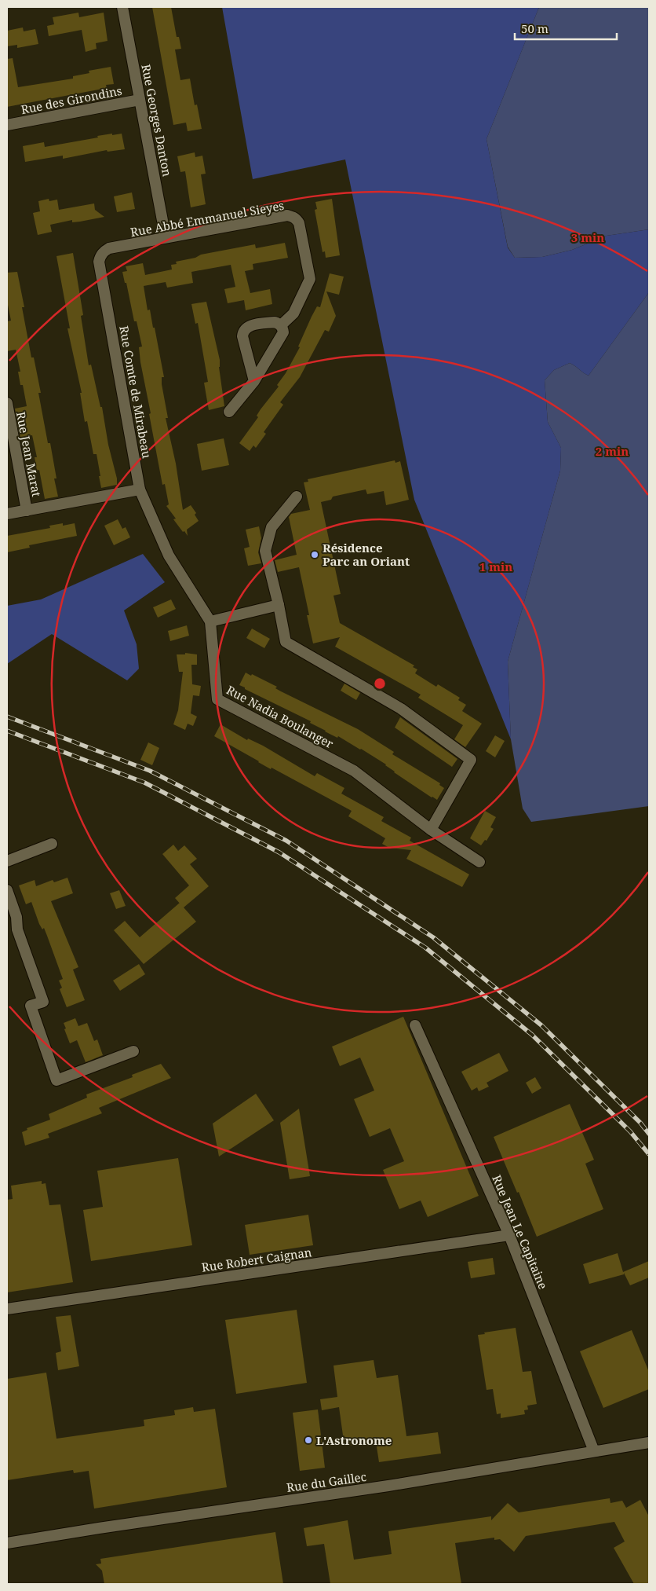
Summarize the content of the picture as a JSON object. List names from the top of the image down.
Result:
{
  "streets": {
    "street": [
      "Rue des Girondins",
      "Rue Georges Danton",
      "Rue Abbé Emmanuel Sieyes",
      "Rue Comte de Mirabeau",
      "Rue Jean Marat",
      "Rue Nadia Boulanger",
      "Rue Jean Le Capitaine",
      "Rue Robert Caignan",
      "Rue du Gaillec"
    ]
  },
  "crossings": [
    ["Rue des Girondins", "Rue Georges Danton"],
    ["Rue Georges Danton", "Rue Abbé Emmanuel Sieyes"],
    ["Rue Abbé Emmanuel Sieyes", "Rue Comte de Mirabeau"],
    ["Rue Comte de Mirabeau", "Rue Nadia Boulanger"],
    ["Rue Jean Le Capitaine", "Rue Robert Caignan"],
    ["Rue Jean Le Capitaine", "Rue du Gaillec"]
  ],
  "places": ["Résidence Parc an Oriant", "L'Astronome"],
  "scale_bar": "50 m",
  "rings": ["3 min", "2 min", "1 min"]
}
